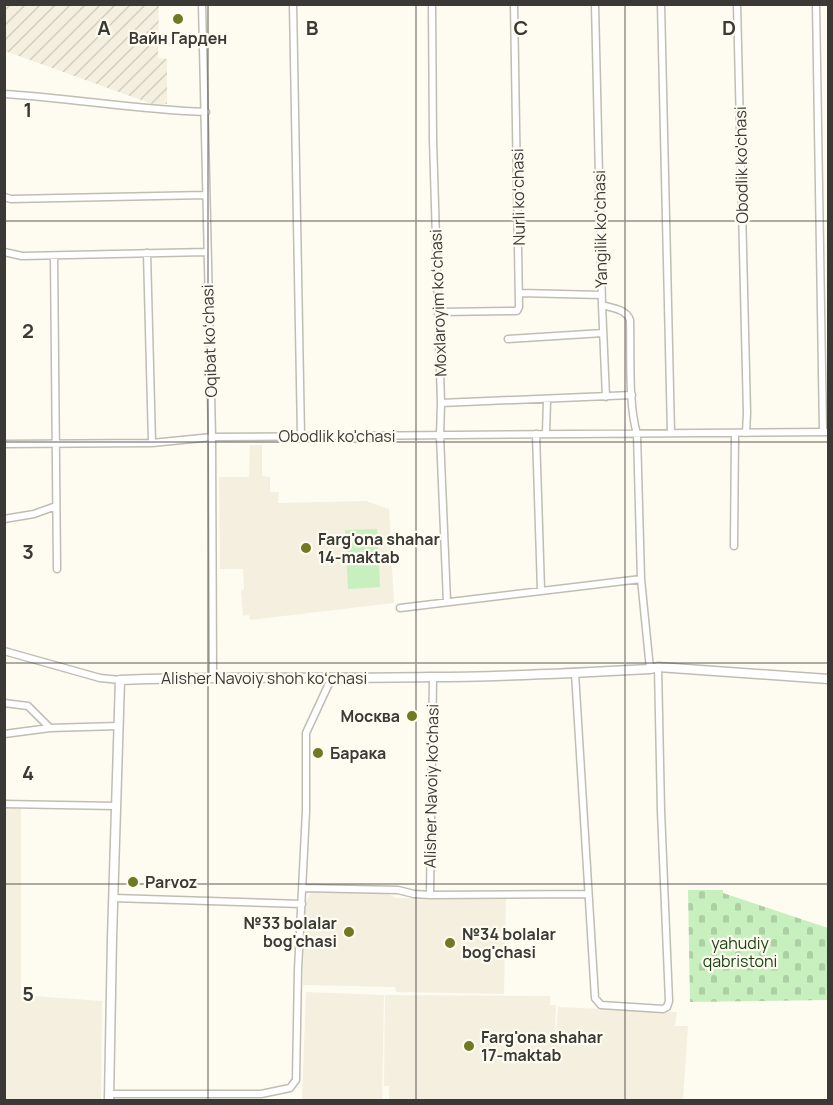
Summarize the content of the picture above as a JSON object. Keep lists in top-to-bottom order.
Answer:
{
  "streets": {
    "street": [
      "Obodlik ko'chasi",
      "Nurli koʻchasi",
      "Yangilik koʻchasi",
      "Moxlaroyim koʻchasi",
      "Oqibat koʻchasi",
      "Alisher Navoiy shoh koʻchasi",
      "Alisher Navoiy ko'chasi"
    ]
  },
  "crossings": [
    ["Obodlik ko'chasi", "Yangilik koʻchasi"],
    ["Obodlik ko'chasi", "Moxlaroyim koʻchasi"],
    ["Obodlik ko'chasi", "Oqibat koʻchasi"],
    ["Yangilik koʻchasi", "Alisher Navoiy shoh koʻchasi"],
    ["Oqibat koʻchasi", "Alisher Navoiy shoh koʻchasi"],
    ["Alisher Navoiy shoh koʻchasi", "Alisher Navoiy ko'chasi"]
  ],
  "parks": ["yahudiy qabristoni"],
  "places": [
    "Вайн Гарден",
    "Farg'ona shahar 14-maktab",
    "Москва",
    "Барака",
    "Parvoz",
    "№33 bolalar bog'chasi",
    "№34 bolalar bog'chasi",
    "Farg'ona shahar 17-maktab"
  ],
  "grid": {
    "columns": [
      "A",
      "B",
      "C",
      "D"
    ],
    "rows": [
      "1",
      "2",
      "3",
      "4",
      "5"
    ]
  }
}
